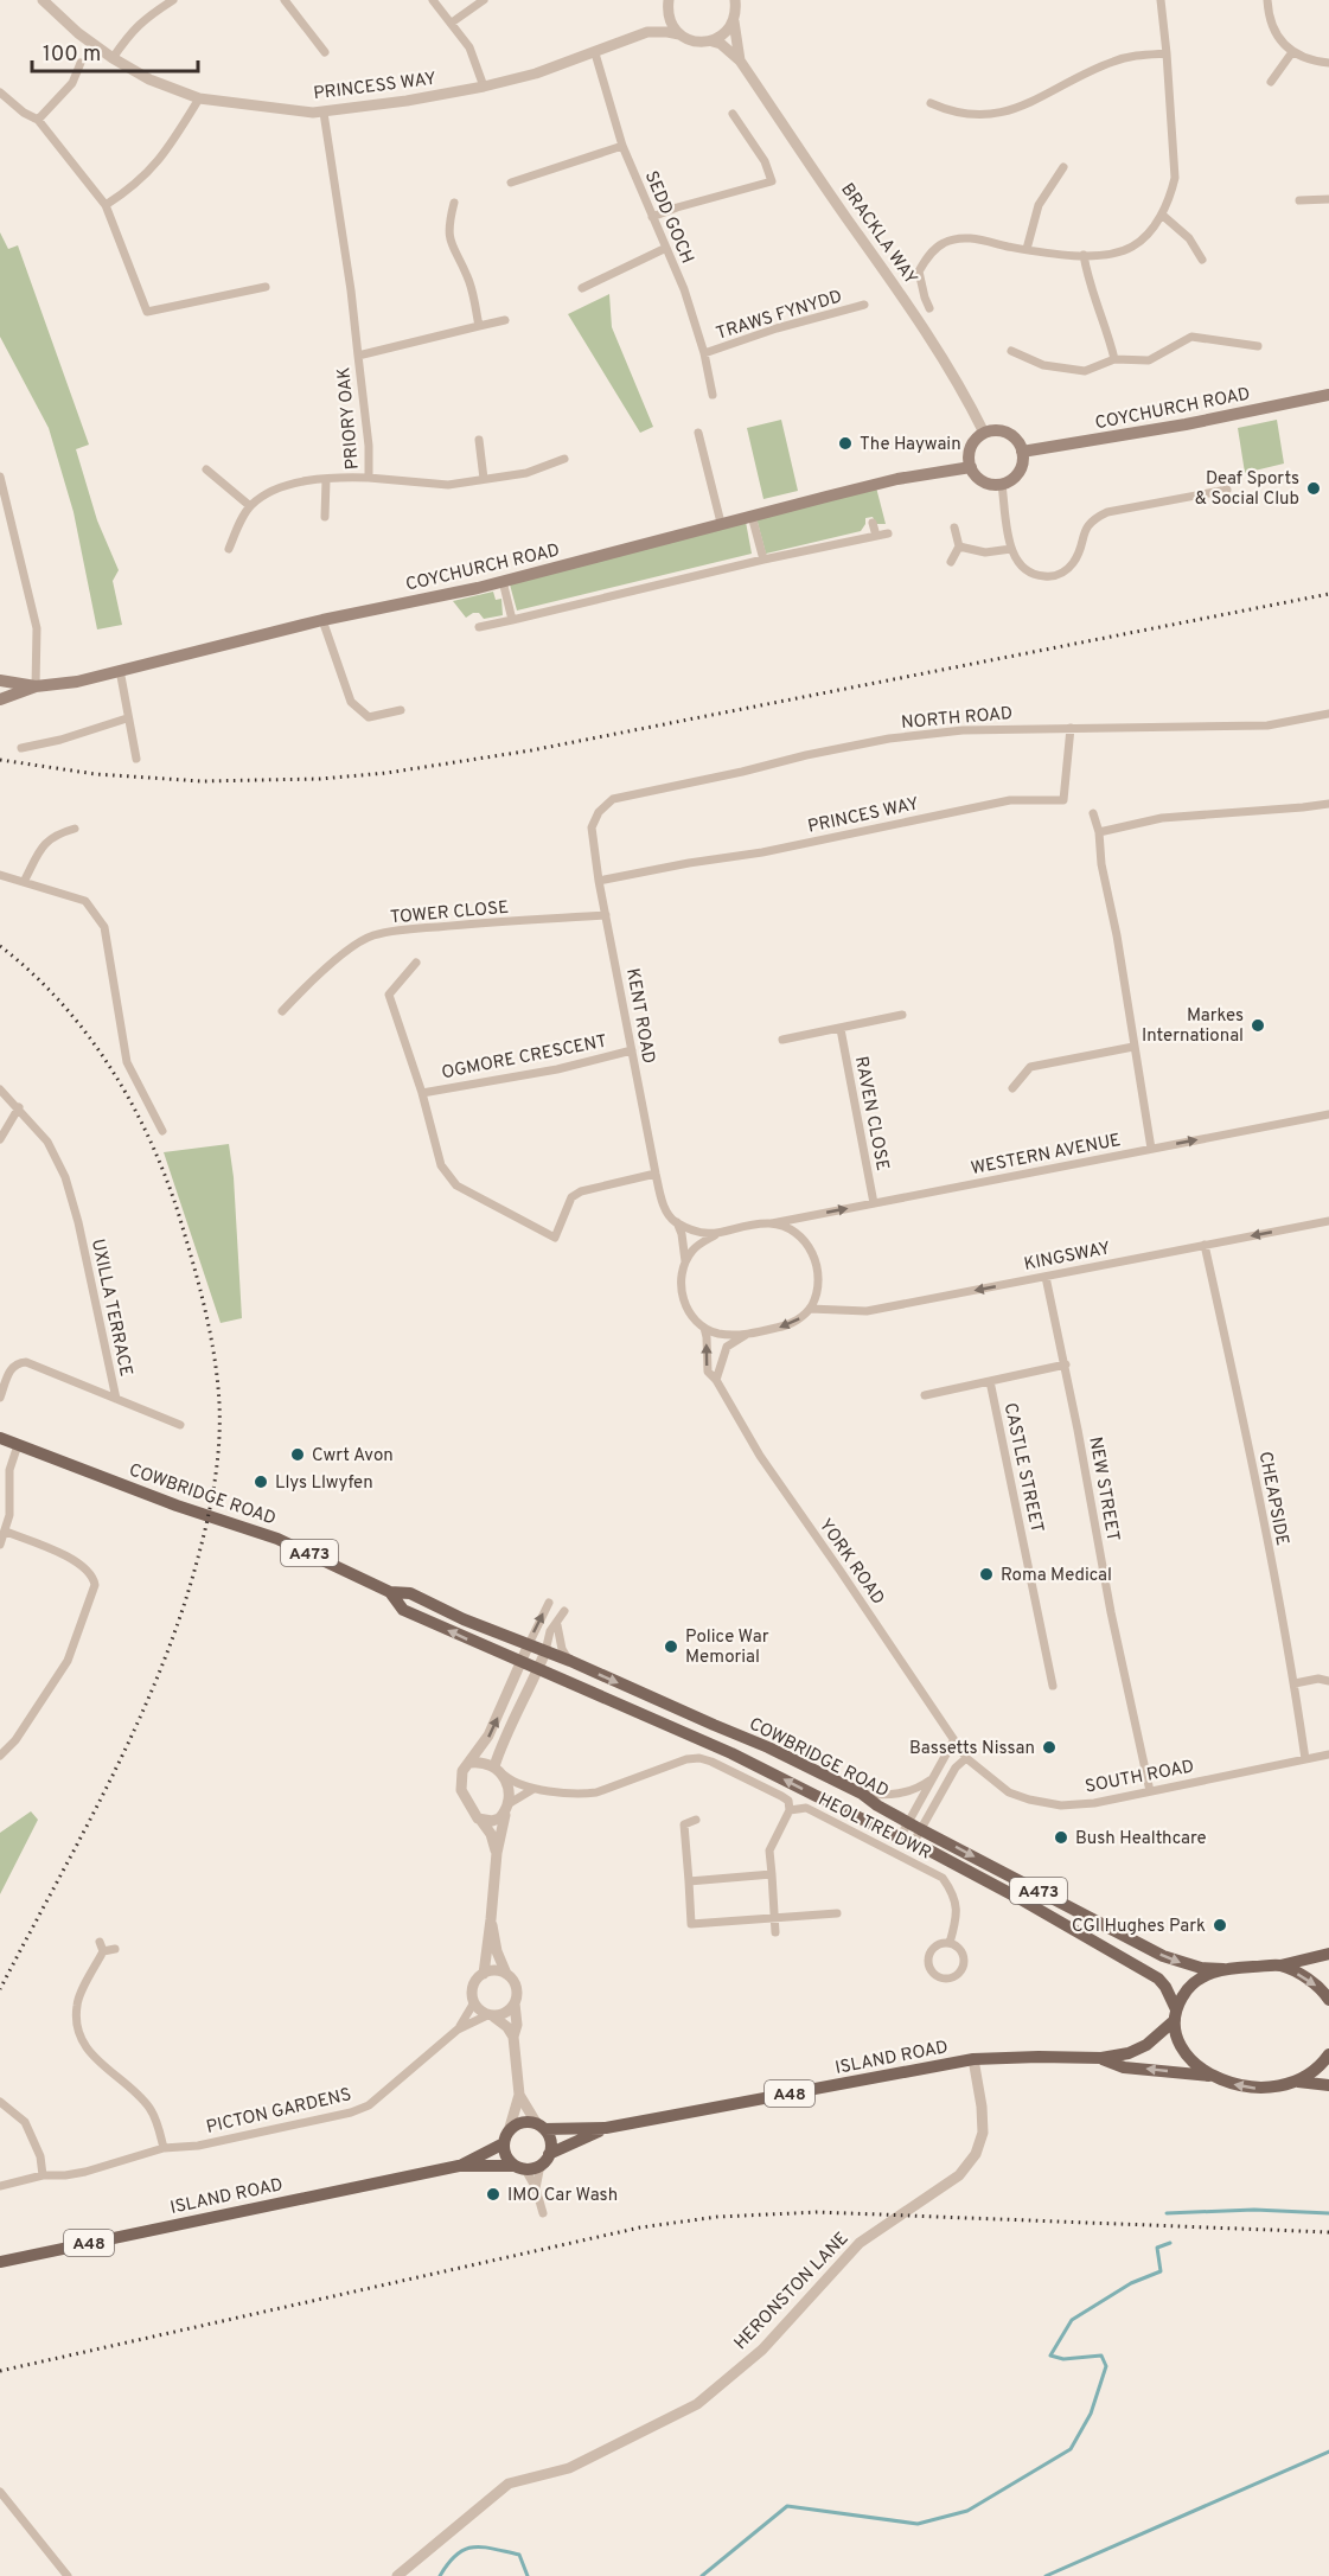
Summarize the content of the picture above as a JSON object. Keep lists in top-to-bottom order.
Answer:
{
  "streets": {
    "main road": [
      "COYCHURCH ROAD",
      "COWBRIDGE ROAD",
      "A473",
      "ISLAND ROAD",
      "A48"
    ],
    "street": [
      "PRINCESS WAY",
      "SEDD GOCH",
      "BRACKLA WAY",
      "TRAWS FYNYDD",
      "PRIORY OAK",
      "NORTH ROAD",
      "PRINCES WAY",
      "TOWER CLOSE",
      "KENT ROAD",
      "OGMORE CRESCENT",
      "RAVEN CLOSE",
      "WESTERN AVENUE",
      "KINGSWAY",
      "UXILLA TERRACE",
      "CASTLE STREET",
      "NEW STREET",
      "CHEAPSIDE",
      "YORK ROAD",
      "SOUTH ROAD",
      "HEOL TRE DWR",
      "PICTON GARDENS",
      "HERONSTON LANE"
    ]
  },
  "crossings": [
    ["PRINCESS WAY", "SEDD GOCH"],
    ["PRINCESS WAY", "BRACKLA WAY"],
    ["PRINCESS WAY", "PRIORY OAK"],
    ["SEDD GOCH", "TRAWS FYNYDD"],
    ["BRACKLA WAY", "COYCHURCH ROAD"],
    ["NORTH ROAD", "PRINCES WAY"],
    ["NORTH ROAD", "KENT ROAD"],
    ["PRINCES WAY", "KENT ROAD"],
    ["TOWER CLOSE", "KENT ROAD"],
    ["KENT ROAD", "OGMORE CRESCENT"],
    ["KENT ROAD", "WESTERN AVENUE"],
    ["KENT ROAD", "KINGSWAY"],
    ["KENT ROAD", "YORK ROAD"],
    ["RAVEN CLOSE", "WESTERN AVENUE"],
    ["WESTERN AVENUE", "KINGSWAY"],
    ["WESTERN AVENUE", "YORK ROAD"],
    ["KINGSWAY", "NEW STREET"],
    ["KINGSWAY", "CHEAPSIDE"],
    ["KINGSWAY", "YORK ROAD"],
    ["NEW STREET", "SOUTH ROAD"],
    ["COWBRIDGE ROAD", "A48"],
    ["CHEAPSIDE", "SOUTH ROAD"],
    ["YORK ROAD", "SOUTH ROAD"],
    ["ISLAND ROAD", "A48"],
    ["ISLAND ROAD", "HERONSTON LANE"]
  ],
  "one_way": ["WESTERN AVENUE", "KINGSWAY"],
  "places": [
    "The Haywain",
    "Deaf Sports & Social Club",
    "Markes International",
    "Cwrt Avon",
    "Llys Llwyfen",
    "Roma Medical",
    "Police War Memorial",
    "Bassetts Nissan",
    "Bush Healthcare",
    "CGI Hughes Park",
    "IMO Car Wash"
  ],
  "scale_bar": "100 m"
}
